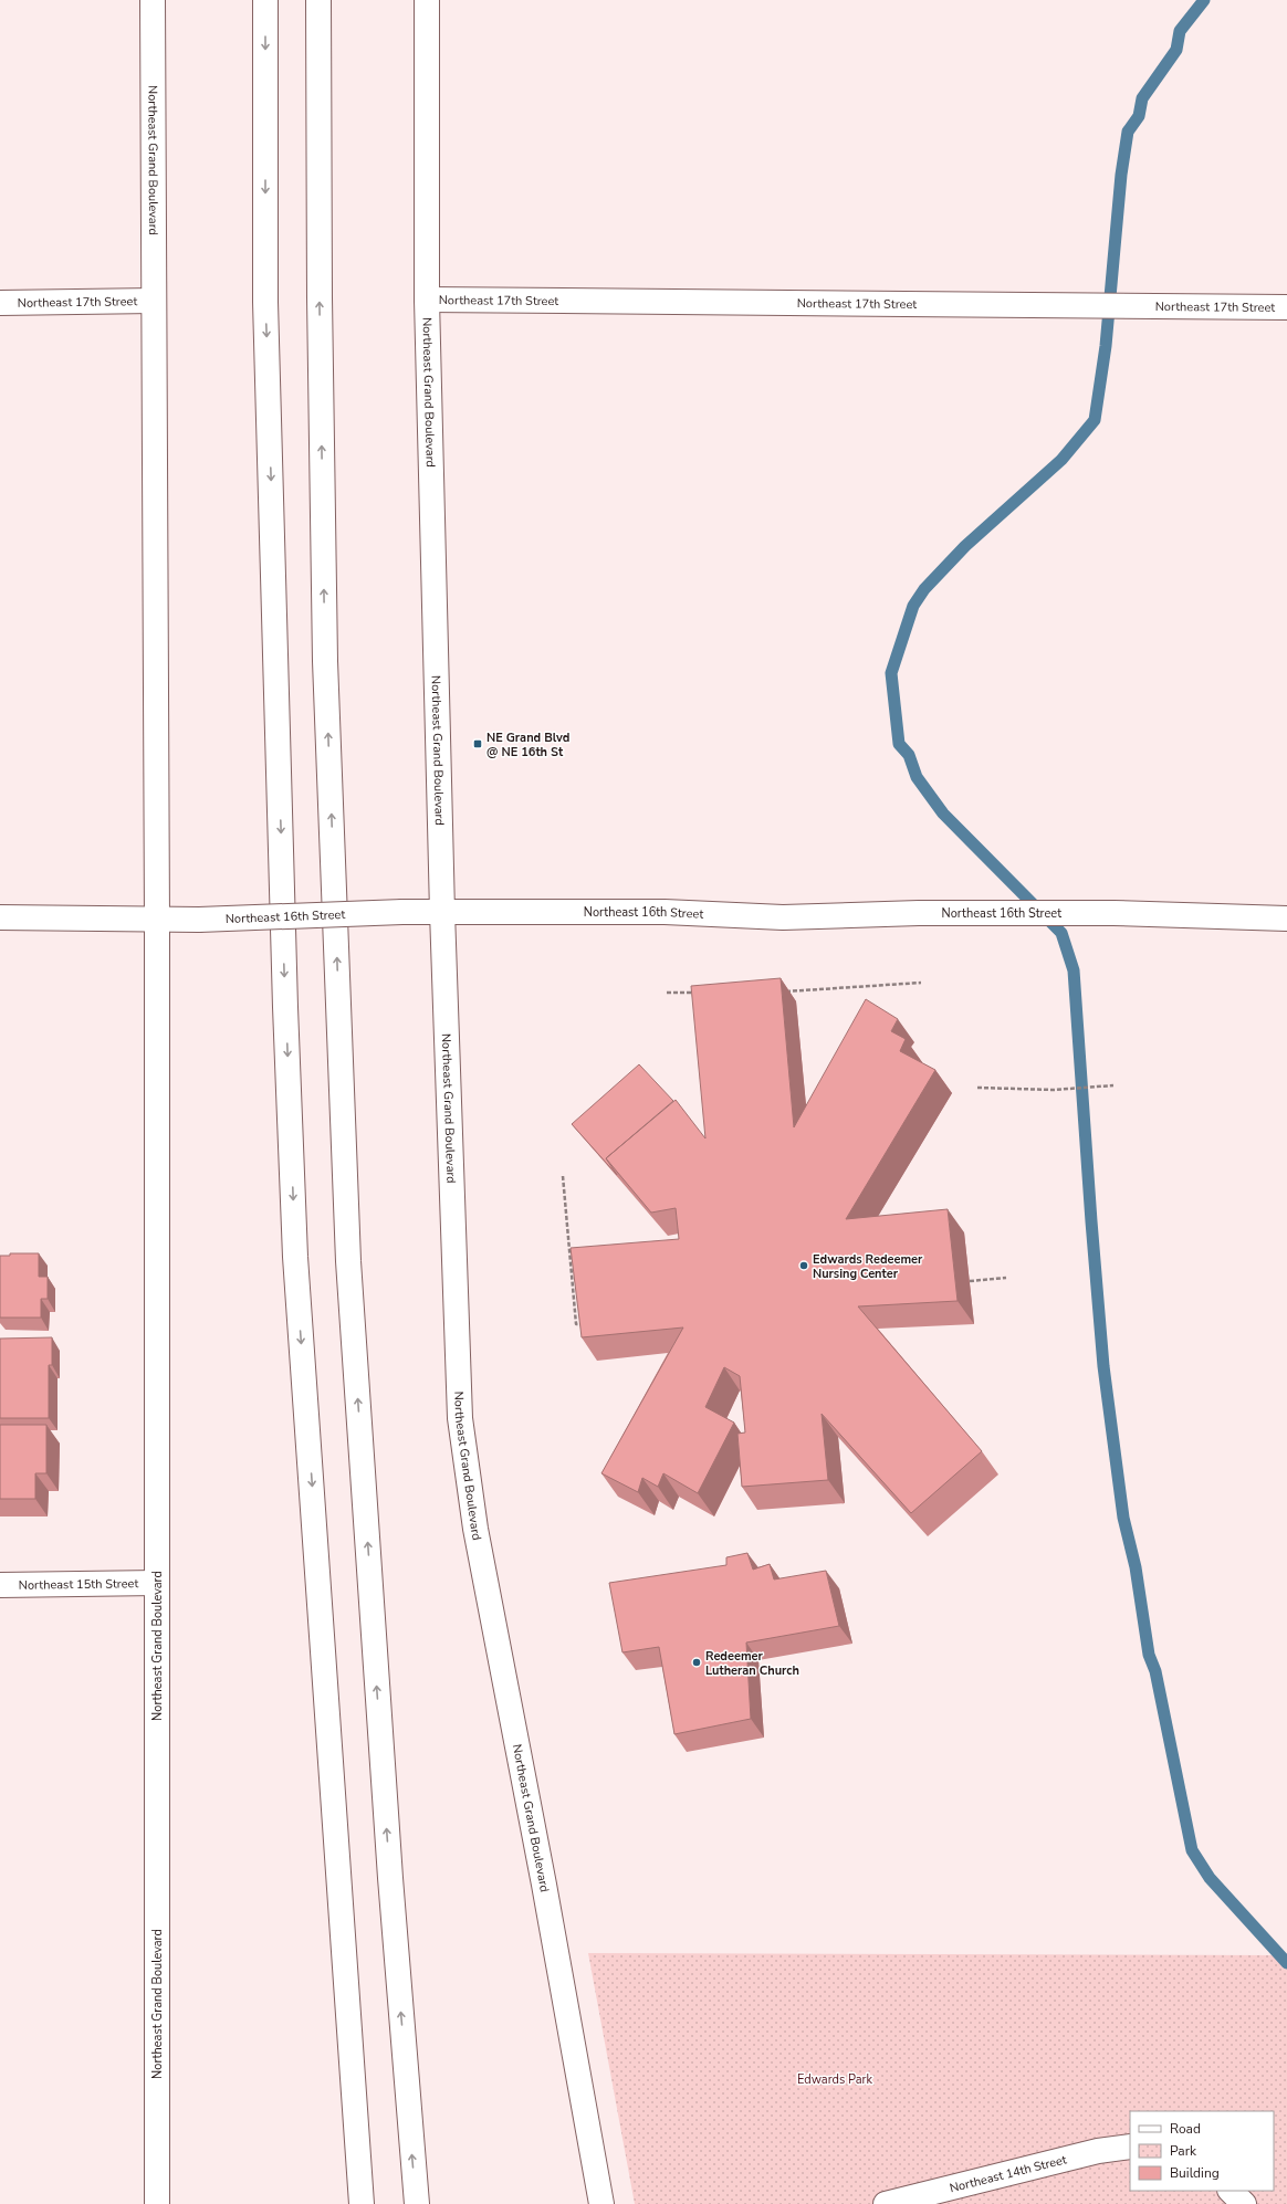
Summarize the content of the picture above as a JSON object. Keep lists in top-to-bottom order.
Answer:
{
  "streets": {
    "main road": [
      "Northeast Grand Boulevard",
      "Northeast 17th Street",
      "Northeast 16th Street",
      "Northeast 15th Street",
      "Northeast 14th Street"
    ]
  },
  "crossings": [
    ["Northeast Grand Boulevard", "Northeast 17th Street"],
    ["Northeast Grand Boulevard", "Northeast 16th Street"],
    ["Northeast Grand Boulevard", "Northeast 15th Street"]
  ],
  "parks": ["Edwards Park"],
  "places": {
    "transit": ["NE Grand Blvd @ NE 16th St"],
    "other": ["Edwards Redeemer Nursing Center", "Redeemer Lutheran Church"]
  },
  "legend": ["Road", "Park", "Building"]
}
